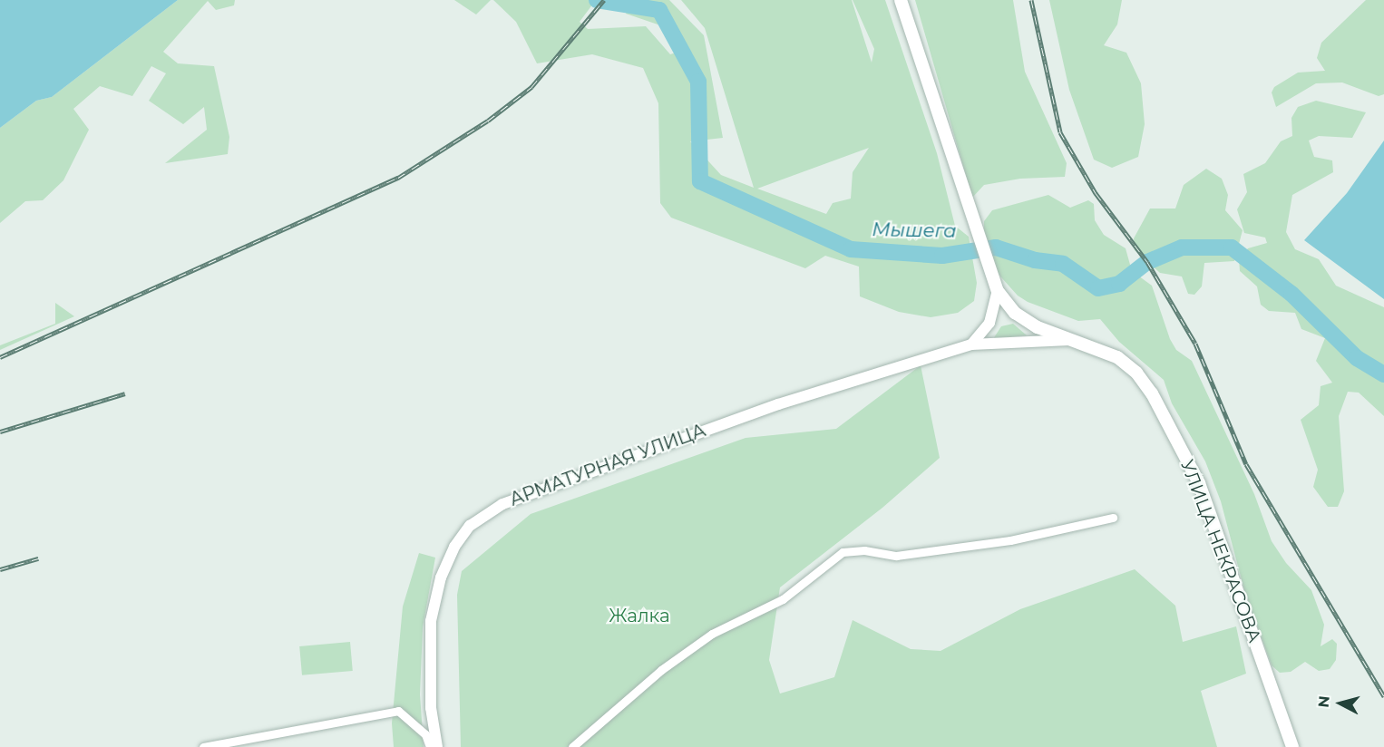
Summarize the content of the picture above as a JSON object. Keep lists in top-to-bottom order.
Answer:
{
  "streets": {
    "main road": ["УЛИЦА НЕКРАСОВА"],
    "street": ["АРМАТУРНАЯ УЛИЦА"]
  },
  "crossings": [
    ["АРМАТУРНАЯ УЛИЦА", "УЛИЦА НЕКРАСОВА"]
  ],
  "water": ["Мышега"],
  "parks": ["Жалка"],
  "north": "left"
}
